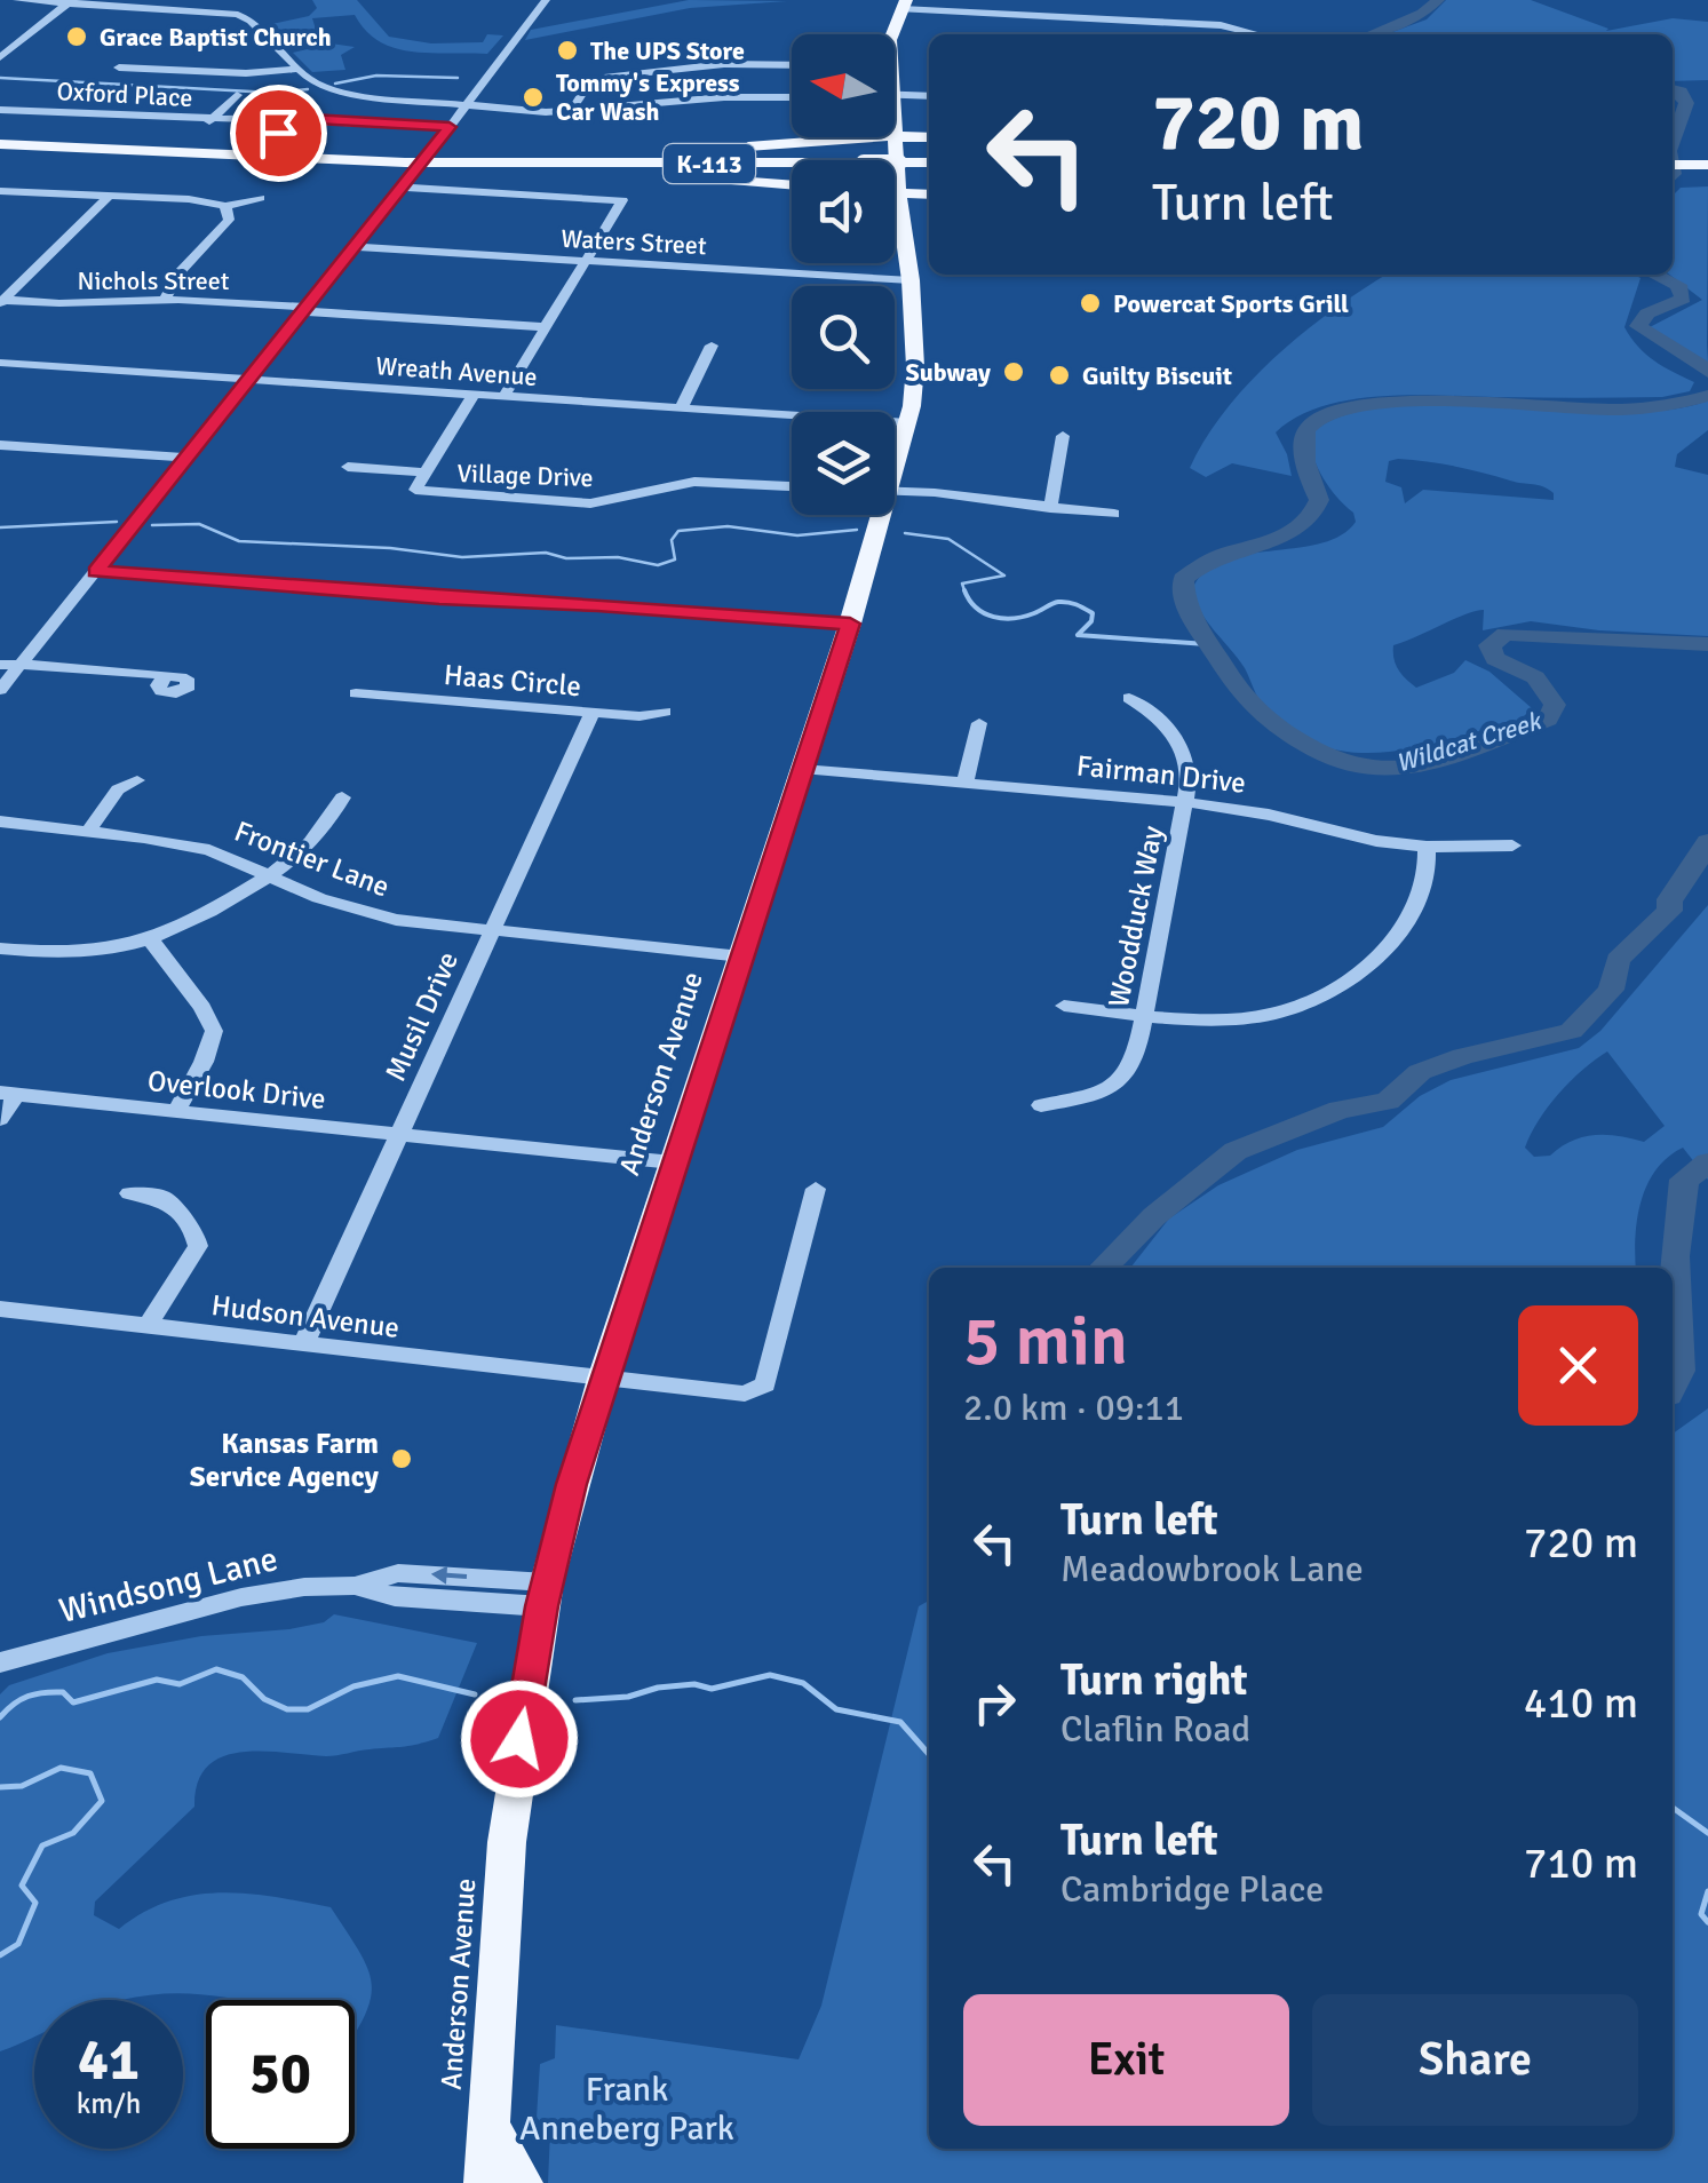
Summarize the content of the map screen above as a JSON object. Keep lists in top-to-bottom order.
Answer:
{
  "streets": {
    "main road": ["K-113", "Anderson Avenue"],
    "street": [
      "Oxford Place",
      "Waters Street",
      "Nichols Street",
      "Wreath Avenue",
      "Village Drive",
      "Haas Circle",
      "Fairman Drive",
      "Frontier Lane",
      "Woodduck Way",
      "Musil Drive",
      "Overlook Drive",
      "Hudson Avenue",
      "Windsong Lane"
    ]
  },
  "crossings": [
    ["Waters Street", "Anderson Avenue"],
    ["Wreath Avenue", "Village Drive"],
    ["Wreath Avenue", "Anderson Avenue"],
    ["Haas Circle", "Musil Drive"],
    ["Fairman Drive", "Woodduck Way"],
    ["Fairman Drive", "Anderson Avenue"],
    ["Frontier Lane", "Musil Drive"],
    ["Frontier Lane", "Anderson Avenue"],
    ["Musil Drive", "Overlook Drive"],
    ["Musil Drive", "Hudson Avenue"],
    ["Anderson Avenue", "Overlook Drive"],
    ["Anderson Avenue", "Hudson Avenue"],
    ["Anderson Avenue", "Windsong Lane"]
  ],
  "water": ["Wildcat Creek"],
  "parks": ["Frank Anneberg Park"],
  "places": [
    "Grace Baptist Church",
    "The UPS Store",
    "Tommy's Express Car Wash",
    "Powercat Sports Grill",
    "Subway",
    "Guilty Biscuit",
    "Kansas Farm Service Agency"
  ],
  "north": "left",
  "page": {
    "turn": ["720 m", "Turn left"],
    "heading": ["5 min", "2.0 km · 09:11"],
    "list": [
      {
        "name": "Turn left",
        "note": "Meadowbrook Lane",
        "value": "720 m"
      },
      {
        "name": "Turn right",
        "note": "Claflin Road",
        "value": "410 m"
      },
      {
        "name": "Turn left",
        "note": "Cambridge Place",
        "value": "710 m"
      }
    ],
    "buttons": ["Exit", "Share"],
    "speed": "41 km/h",
    "limit": "50"
  }
}
